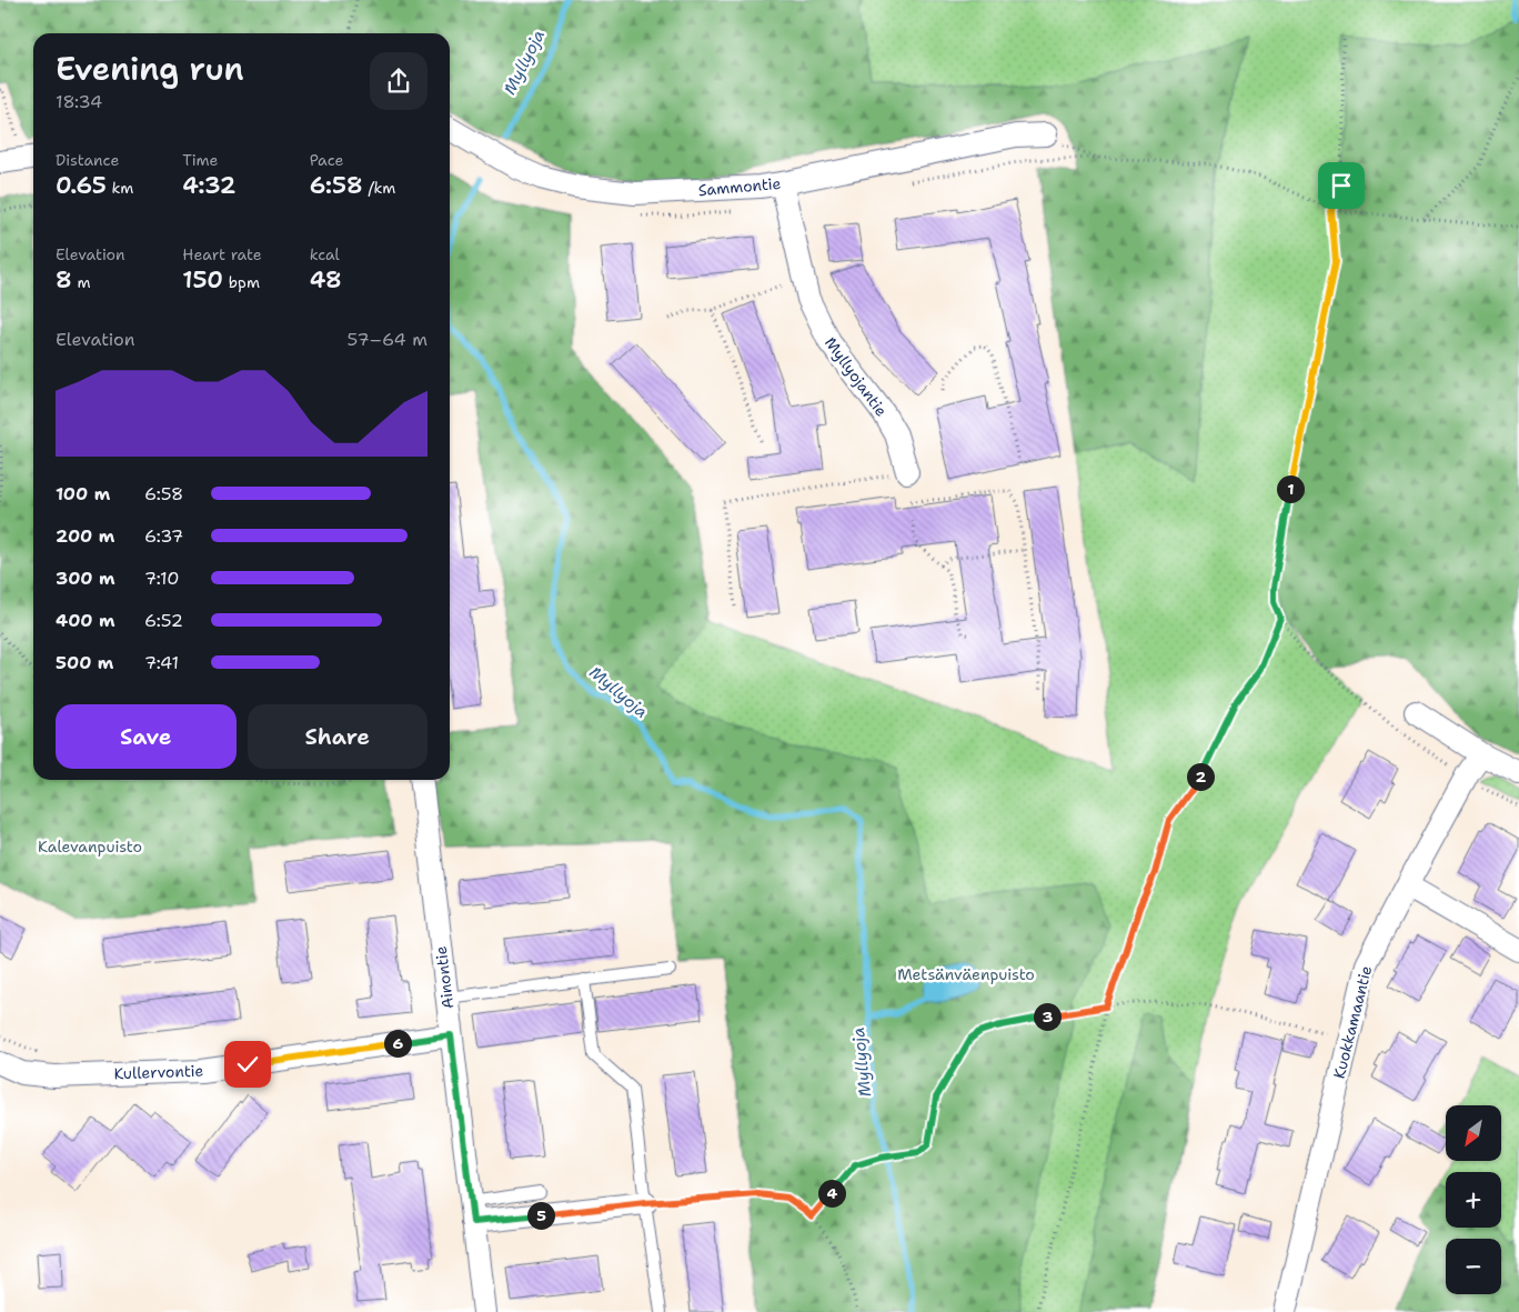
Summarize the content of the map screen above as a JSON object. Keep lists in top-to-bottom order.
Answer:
{
  "streets": {
    "street": [
      "Sammontie",
      "Myllyojantie",
      "Ainontie",
      "Kuokkamaantie",
      "Kullervontie"
    ]
  },
  "crossings": [
    ["Sammontie", "Myllyojantie"],
    ["Ainontie", "Kullervontie"]
  ],
  "water": ["Myllyoja"],
  "parks": ["Kalevanpuisto", "Metsänväenpuisto"],
  "north": "bottom left",
  "page": {
    "heading": ["Evening run", "18:34"],
    "stats": [
      ["Distance", "0.65 km"],
      ["Time", "4:32"],
      ["Pace", "6:58 /km"],
      ["Elevation", "8 m"],
      ["Heart rate", "150 bpm"],
      ["kcal", "48"]
    ],
    "chart": ["Elevation", "57–64 m"],
    "list": [
      {
        "name": "100 m",
        "note": "6:58"
      },
      {
        "name": "200 m",
        "note": "6:37"
      },
      {
        "name": "300 m",
        "note": "7:10"
      },
      {
        "name": "400 m",
        "note": "6:52"
      },
      {
        "name": "500 m",
        "note": "7:41"
      }
    ],
    "pins": [
      "1",
      "2",
      "3",
      "6",
      "4",
      "5"
    ],
    "buttons": ["Save", "Share"],
    "map_buttons": ["+", "−"]
  }
}
